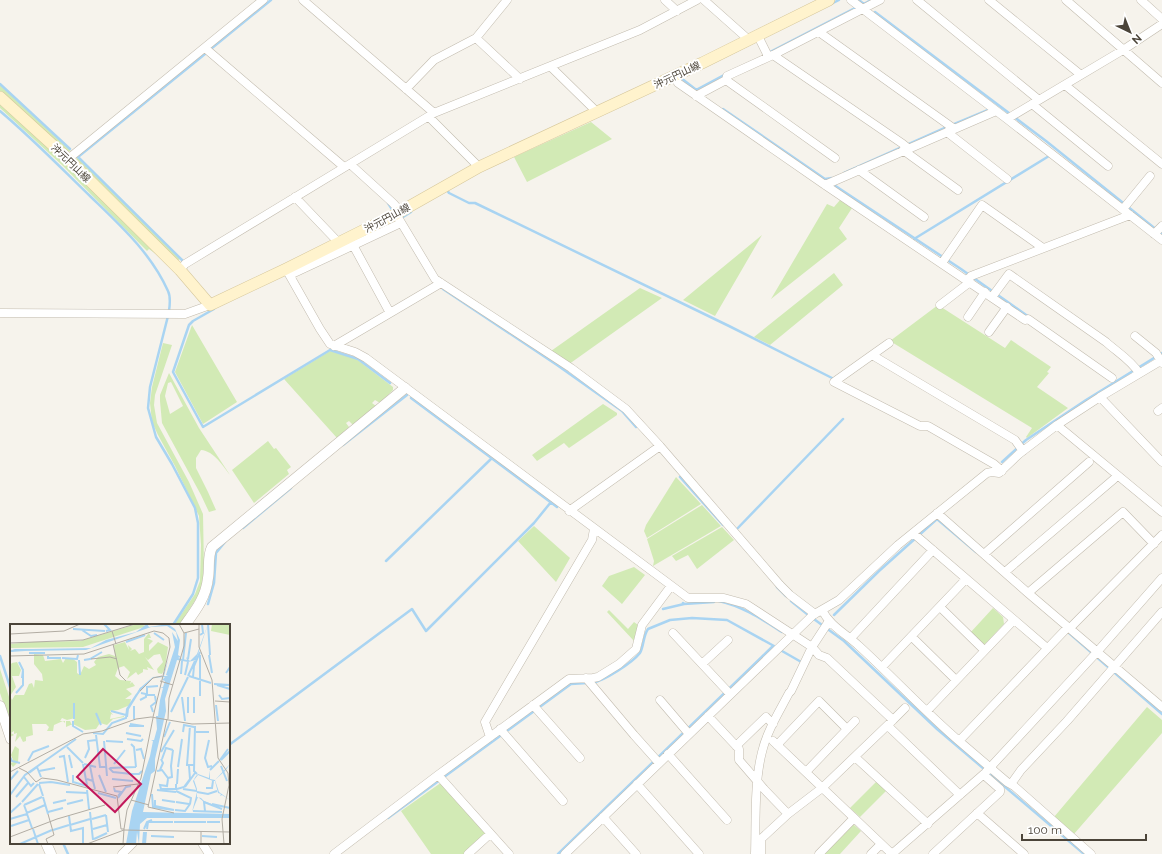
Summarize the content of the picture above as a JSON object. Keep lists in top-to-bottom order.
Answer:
{
  "streets": {
    "main road": ["沖元円山線"]
  },
  "scale_bar": "100 m",
  "north": "bottom right"
}
